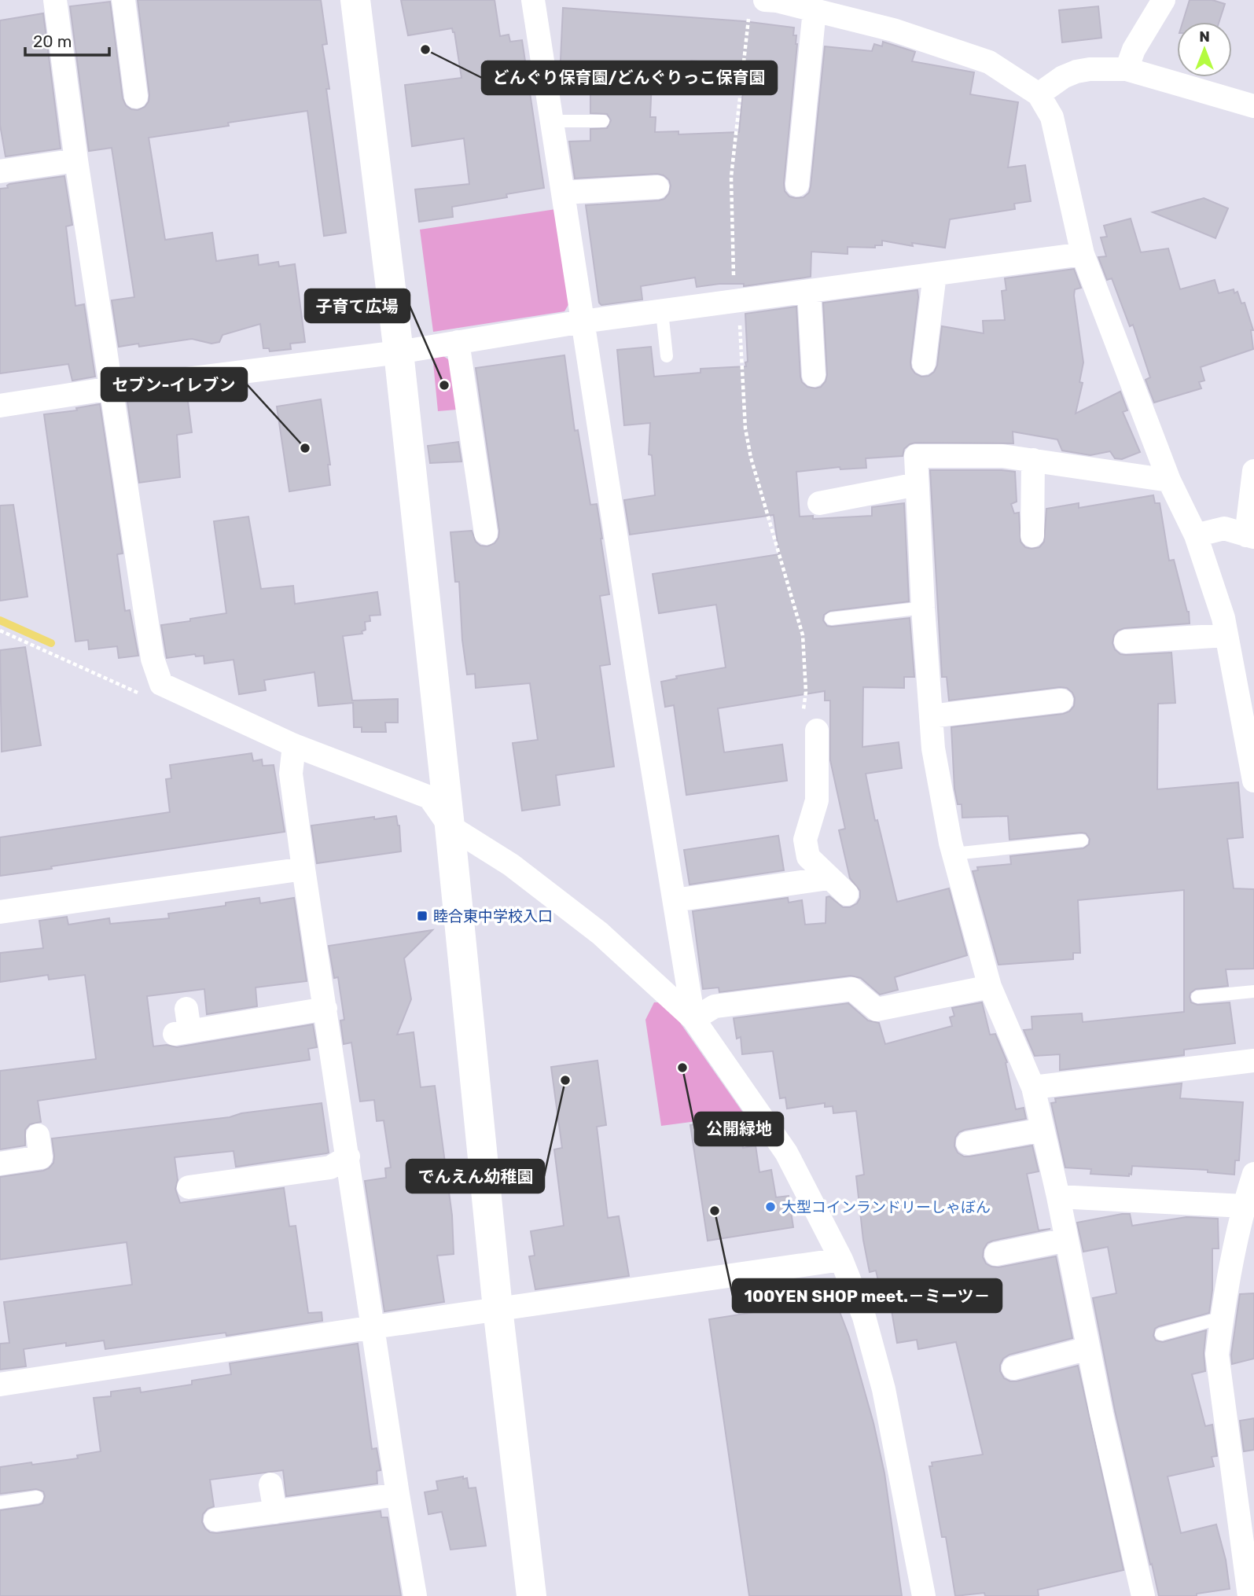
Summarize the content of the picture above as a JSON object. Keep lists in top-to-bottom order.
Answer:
{
  "places": {
    "other": [
      "どんぐり保育園/どんぐりっこ保育園",
      "子育て広場",
      "セブン-イレブン",
      "公開緑地",
      "でんえん幼稚園",
      "大型コインランドリーしゃぼん",
      "100YEN SHOP meet.－ミーツ－"
    ],
    "transit": ["睦合東中学校入口"]
  },
  "scale_bar": "20 m",
  "north": "top"
}
